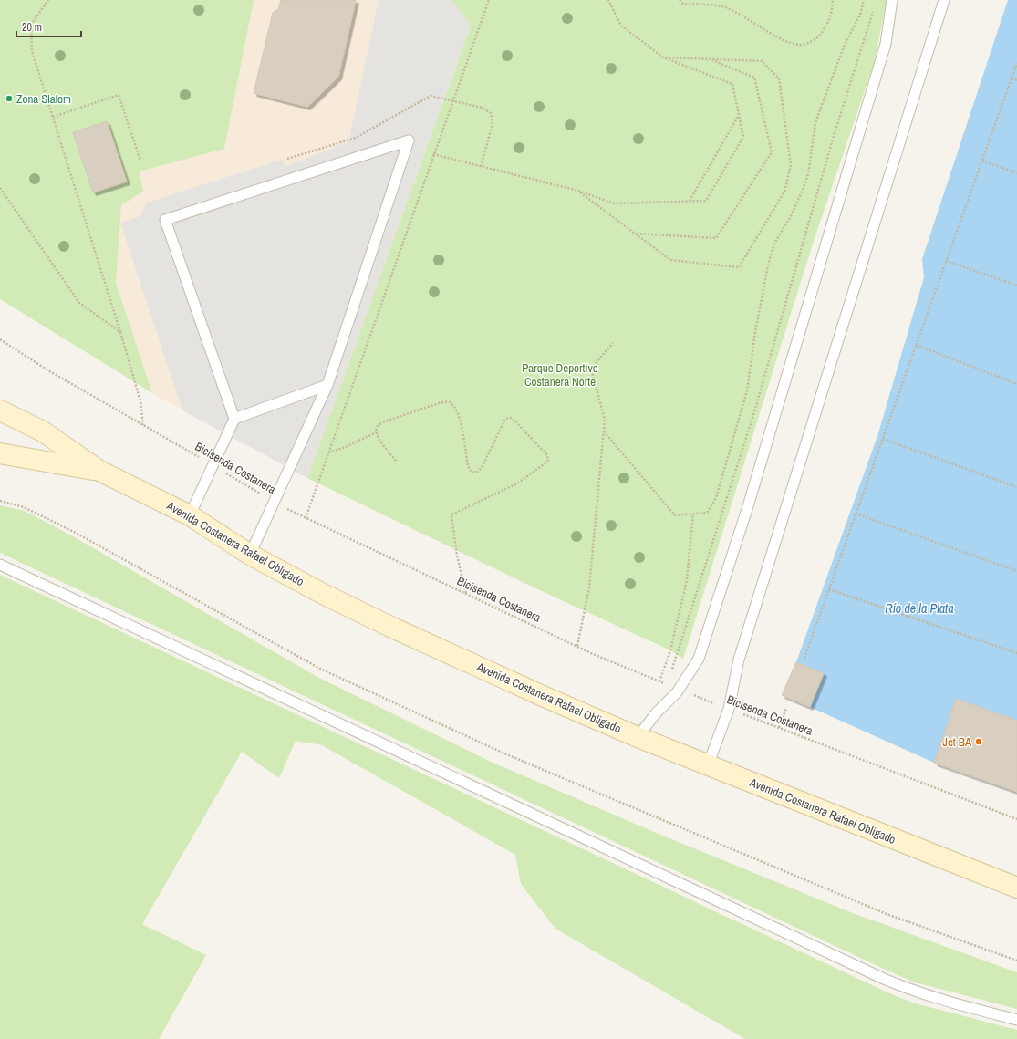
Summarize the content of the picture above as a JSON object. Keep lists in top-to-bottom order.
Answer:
{
  "streets": {
    "main road": ["Avenida Costanera Rafael Obligado"],
    "path": ["Bicisenda Costanera"]
  },
  "water": ["Río de la Plata"],
  "parks": ["Parque Deportivo Costanera Norte"],
  "places": ["Zona Slalom", "Jet BA"],
  "scale_bar": "20 m"
}
